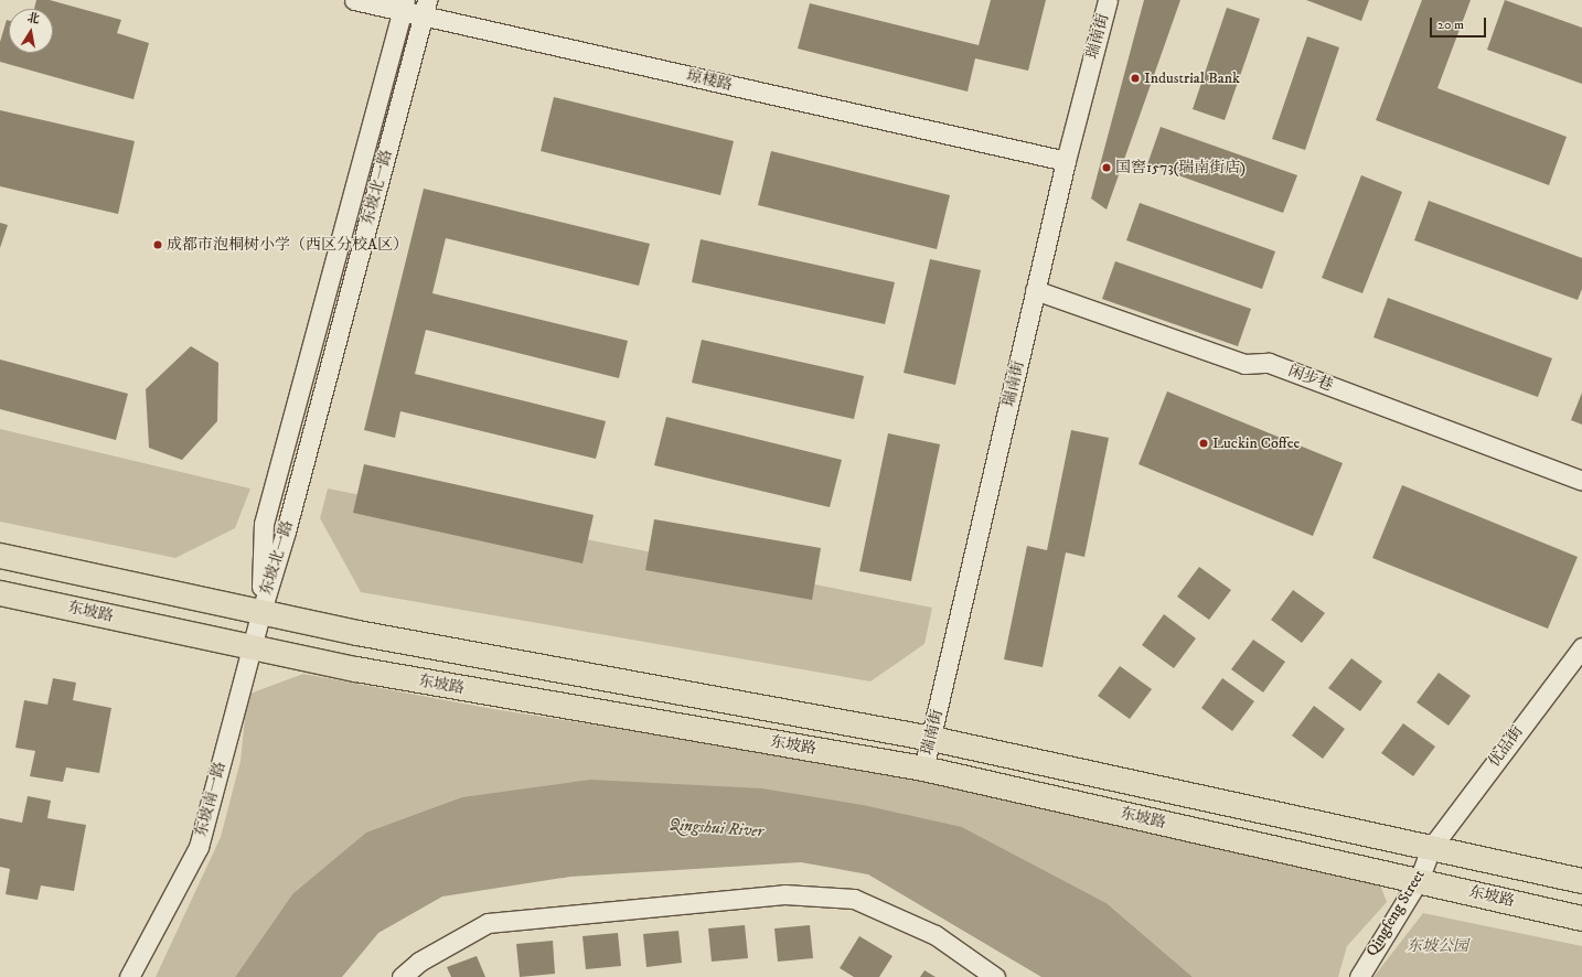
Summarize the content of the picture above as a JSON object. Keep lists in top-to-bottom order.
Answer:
{
  "streets": {
    "main road": ["东坡路"],
    "street": [
      "瑞南街",
      "琼楼路",
      "东坡北一路",
      "闲步巷",
      "优品街",
      "东坡南一路",
      "Qingfeng Street"
    ]
  },
  "crossings": [
    ["瑞南街", "琼楼路"],
    ["瑞南街", "闲步巷"],
    ["瑞南街", "东坡路"],
    ["琼楼路", "东坡北一路"],
    ["东坡北一路", "东坡路"],
    ["东坡北一路", "东坡南一路"],
    ["东坡路", "优品街"],
    ["东坡路", "东坡南一路"],
    ["东坡路", "Qingfeng Street"],
    ["优品街", "Qingfeng Street"]
  ],
  "water": ["Qingshui River"],
  "parks": ["东坡公园"],
  "places": [
    "Industrial Bank",
    "国窖1573(瑞南街店)",
    "成都市泡桐树小学（西区分校A区）",
    "Luckin Coffee"
  ],
  "scale_bar": "20 m",
  "north": "top"
}
